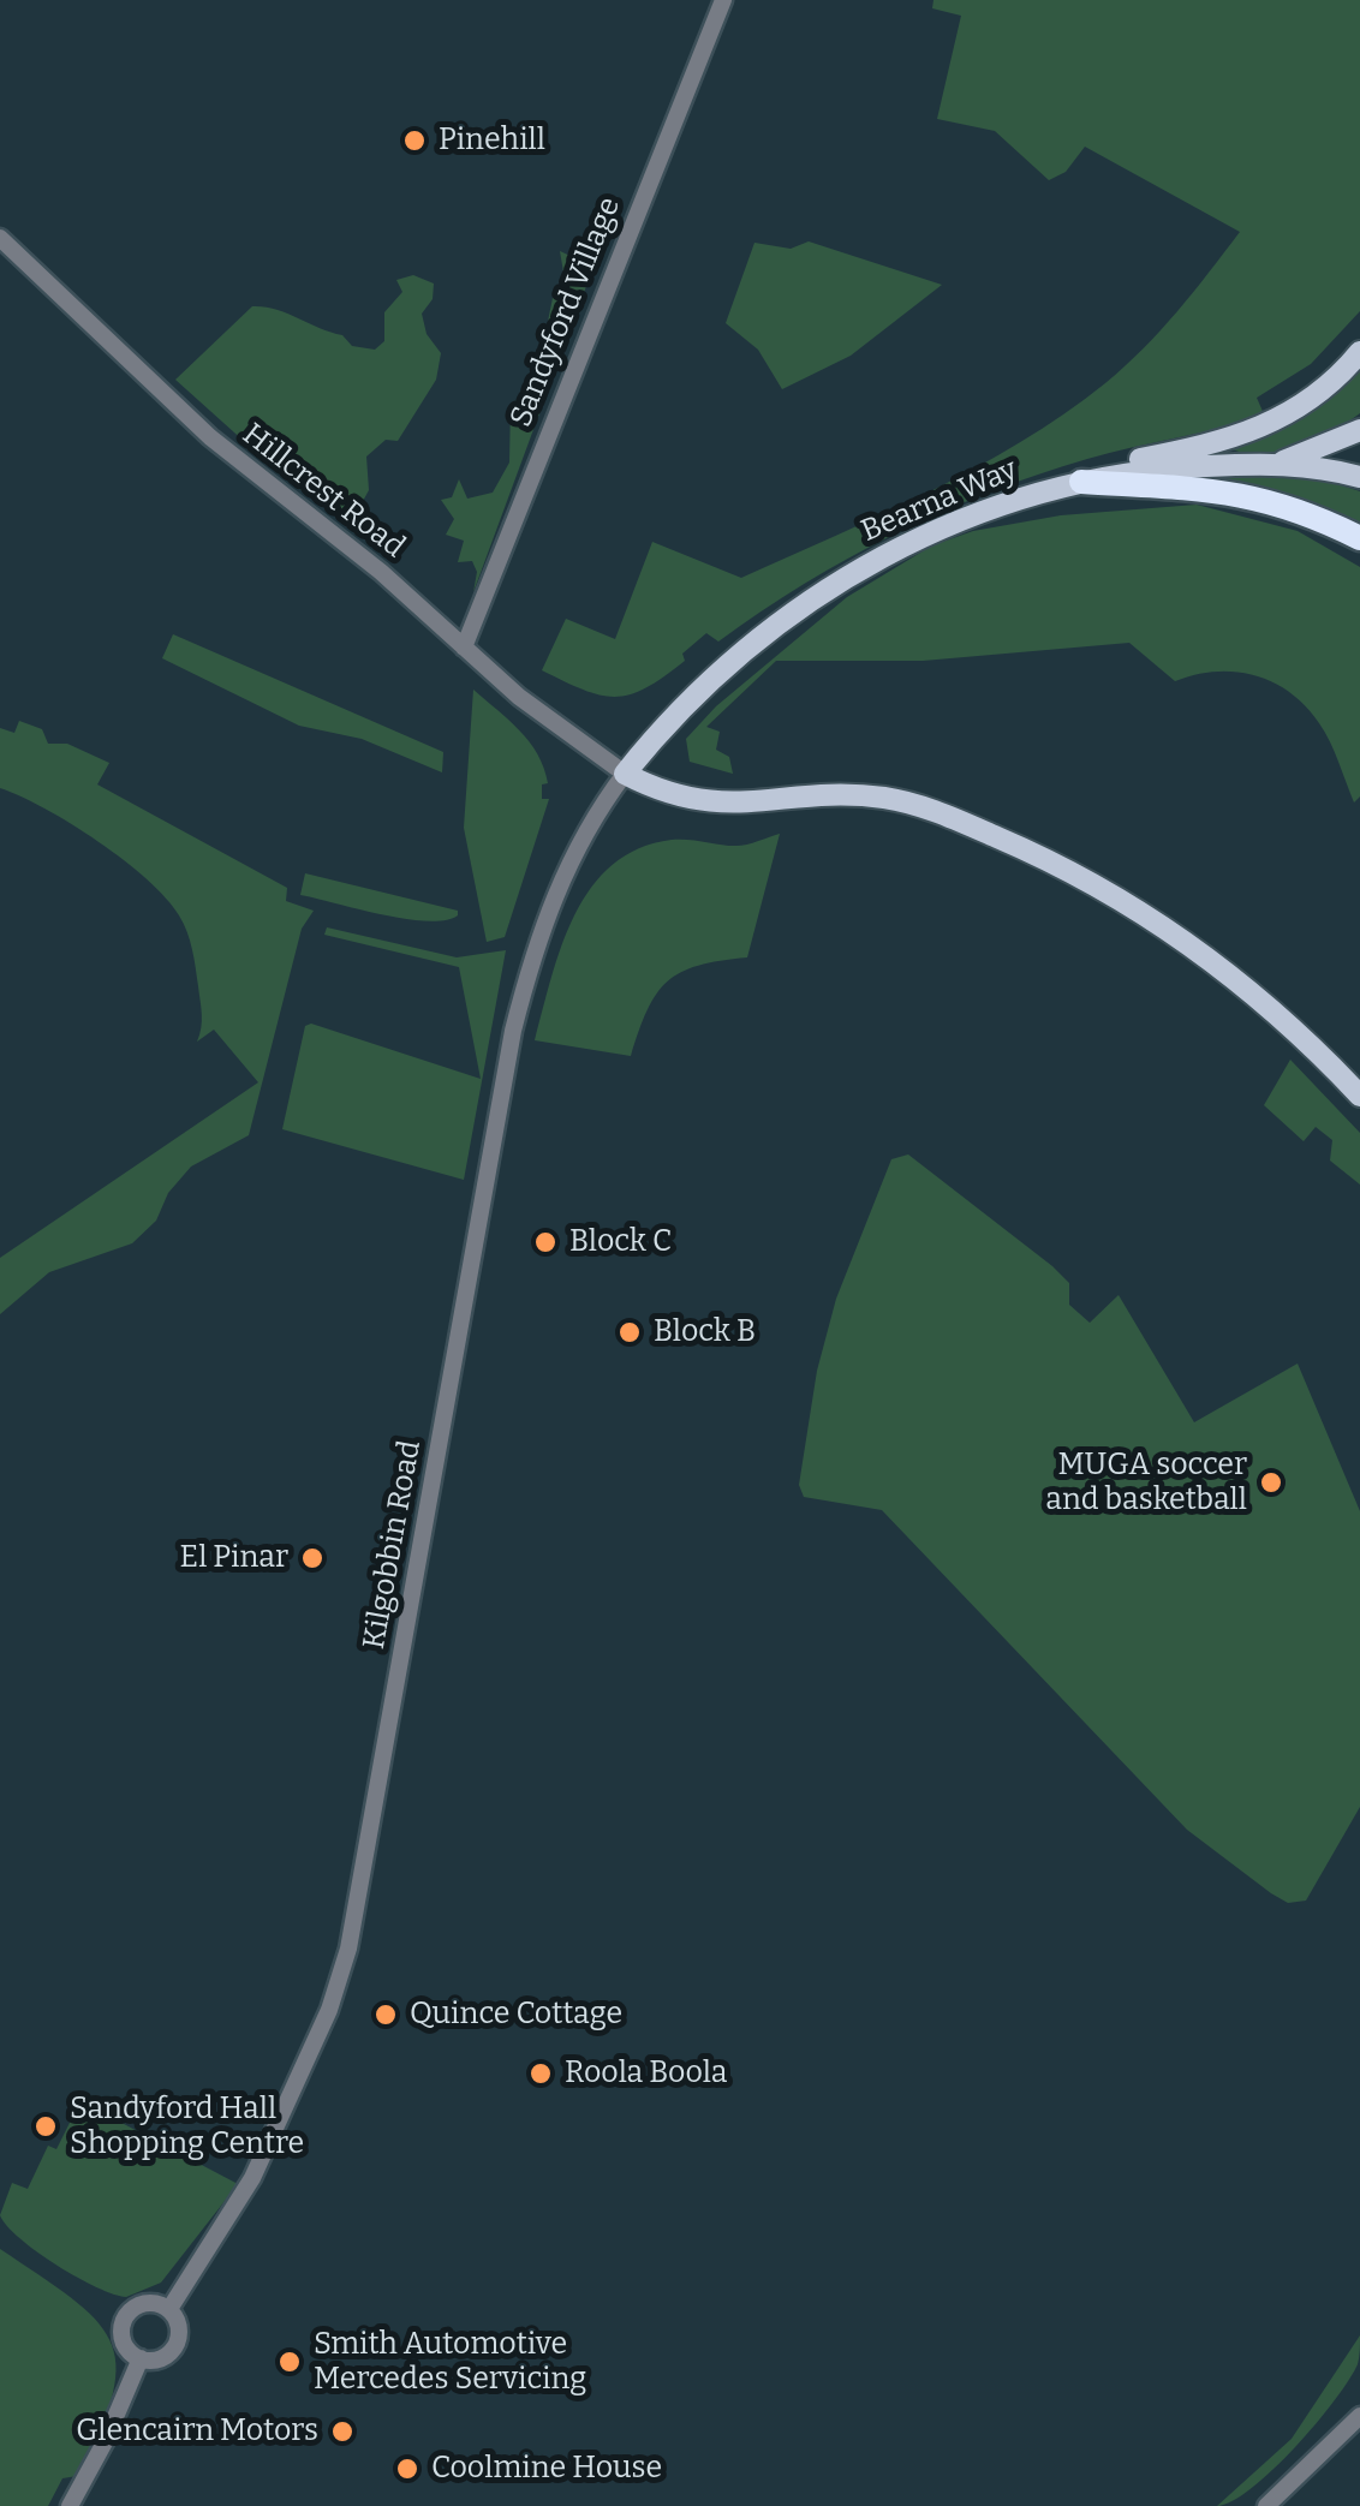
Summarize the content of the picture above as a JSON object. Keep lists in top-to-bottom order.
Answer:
{
  "streets": {
    "main road": ["Bearna Way"],
    "street": ["Sandyford Village", "Hillcrest Road", "Kilgobbin Road"]
  },
  "crossings": [
    ["Sandyford Village", "Hillcrest Road"],
    ["Hillcrest Road", "Bearna Way"],
    ["Hillcrest Road", "Kilgobbin Road"],
    ["Bearna Way", "Kilgobbin Road"]
  ],
  "places": [
    "Pinehill",
    "Block C",
    "Block B",
    "MUGA soccer and basketball",
    "El Pinar",
    "Quince Cottage",
    "Roola Boola",
    "Sandyford Hall Shopping Centre",
    "Smith Automotive Mercedes Servicing",
    "Glencairn Motors",
    "Coolmine House"
  ]
}
